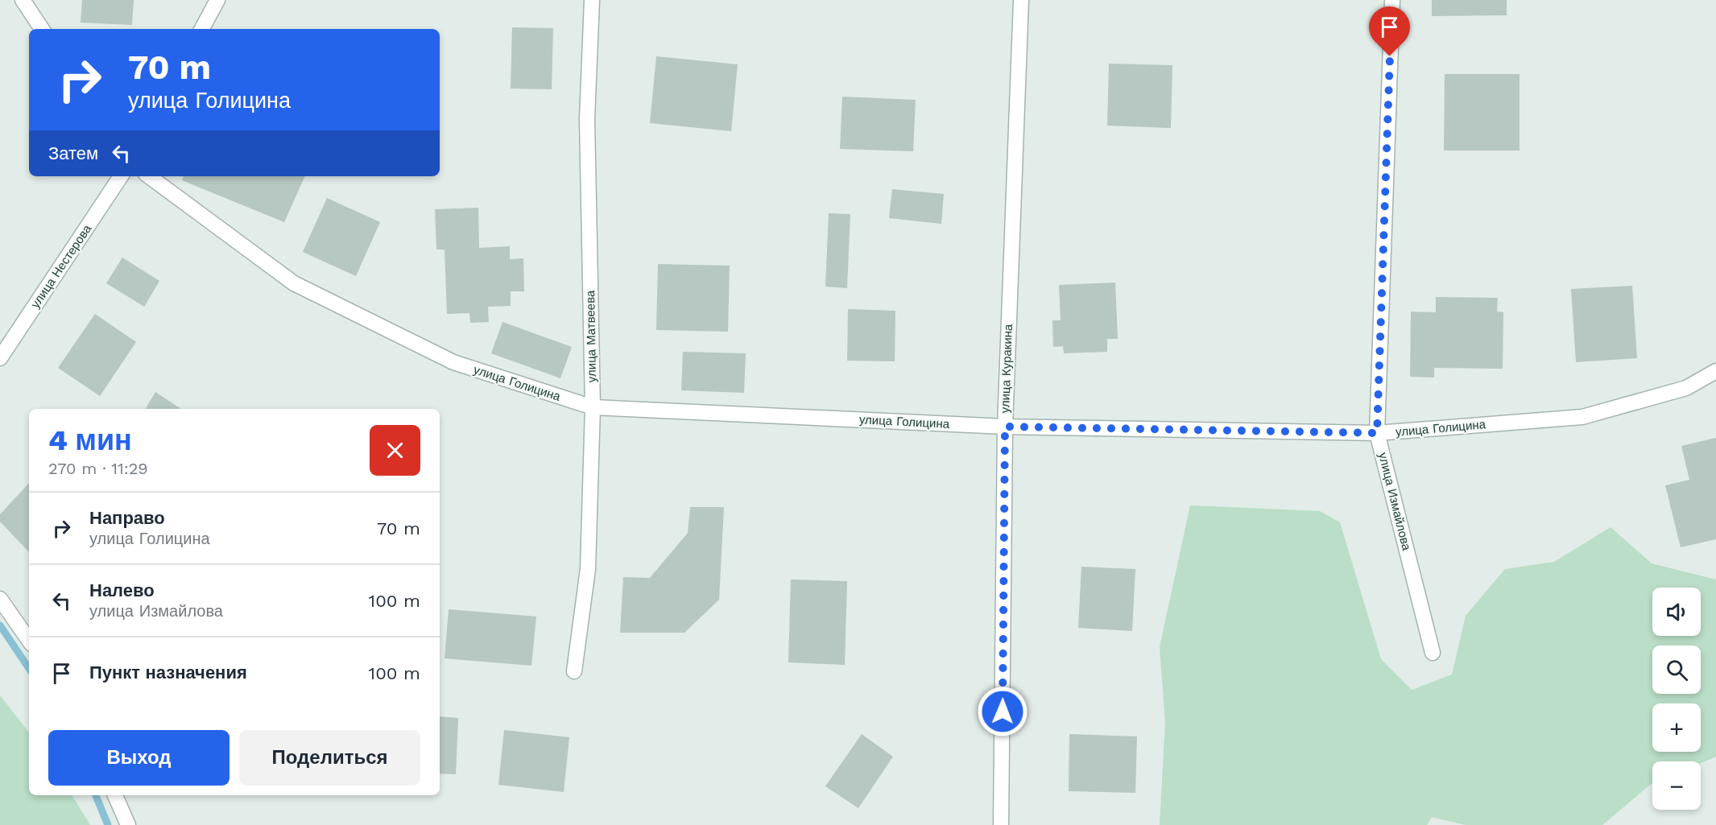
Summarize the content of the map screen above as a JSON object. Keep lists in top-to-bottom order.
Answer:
{
  "streets": {
    "street": [
      "улица Нестерова",
      "улица Матвеева",
      "улица Куракина",
      "улица Голицина",
      "улица Измайлова"
    ]
  },
  "crossings": [
    ["улица Матвеева", "улица Голицина"],
    ["улица Куракина", "улица Голицина"],
    ["улица Голицина", "улица Измайлова"]
  ],
  "page": {
    "turn": ["70 m", "улица Голицина"],
    "then": "Затем",
    "heading": ["4 мин", "270 m · 11:29"],
    "list": [
      {
        "name": "Направо",
        "note": "улица Голицина",
        "value": "70 m"
      },
      {
        "name": "Налево",
        "note": "улица Измайлова",
        "value": "100 m"
      },
      {
        "name": "Пункт назначения",
        "value": "100 m"
      }
    ],
    "map_buttons": ["+", "−"],
    "buttons": ["Выход", "Поделиться"]
  }
}
